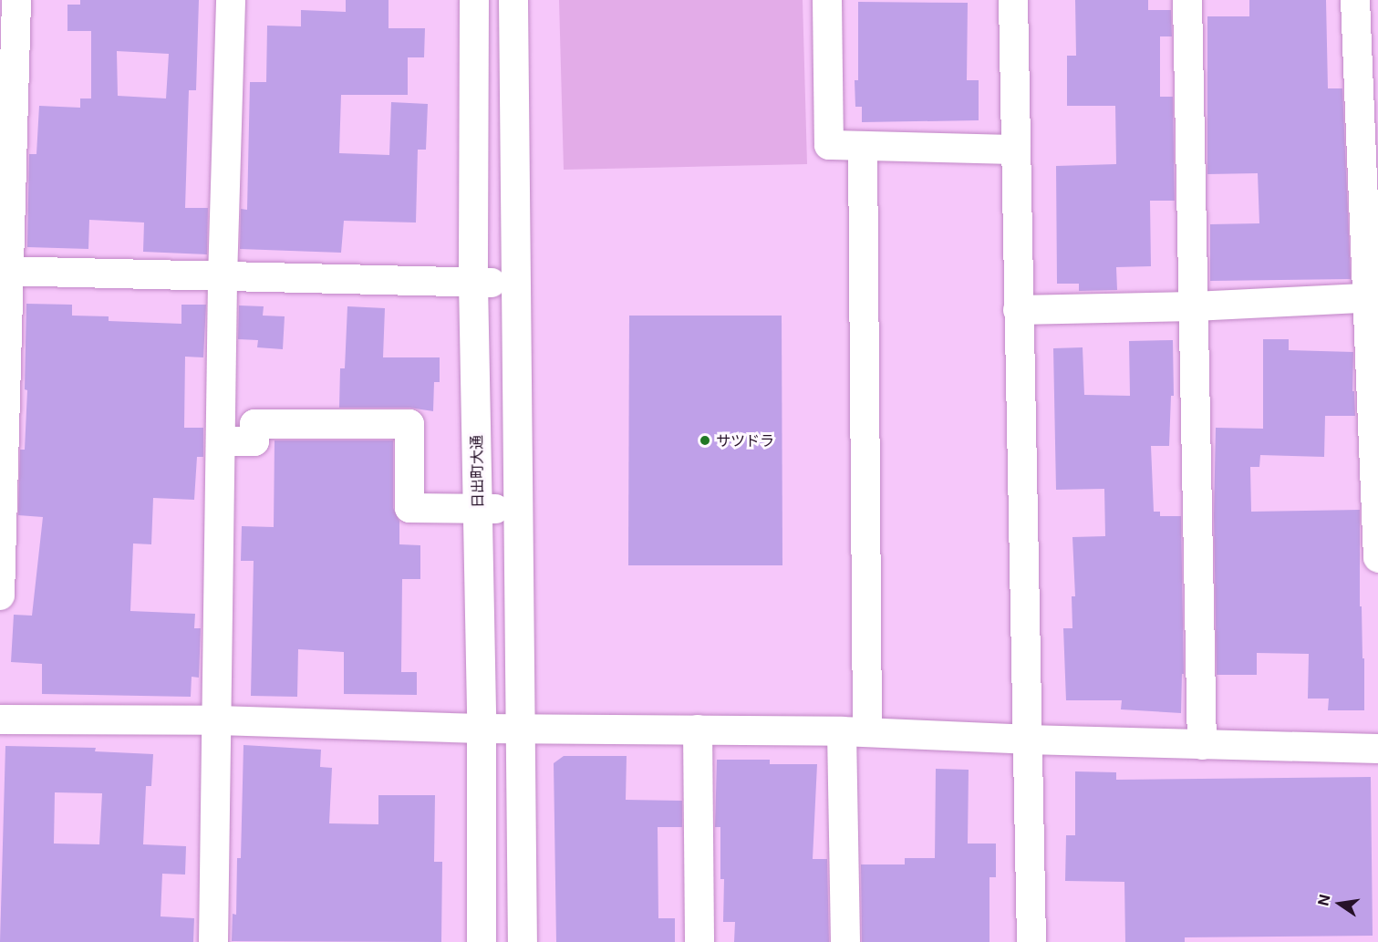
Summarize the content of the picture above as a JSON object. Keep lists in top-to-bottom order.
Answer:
{
  "streets": {
    "street": ["日出町大通"]
  },
  "places": ["サツドラ"],
  "north": "left"
}
